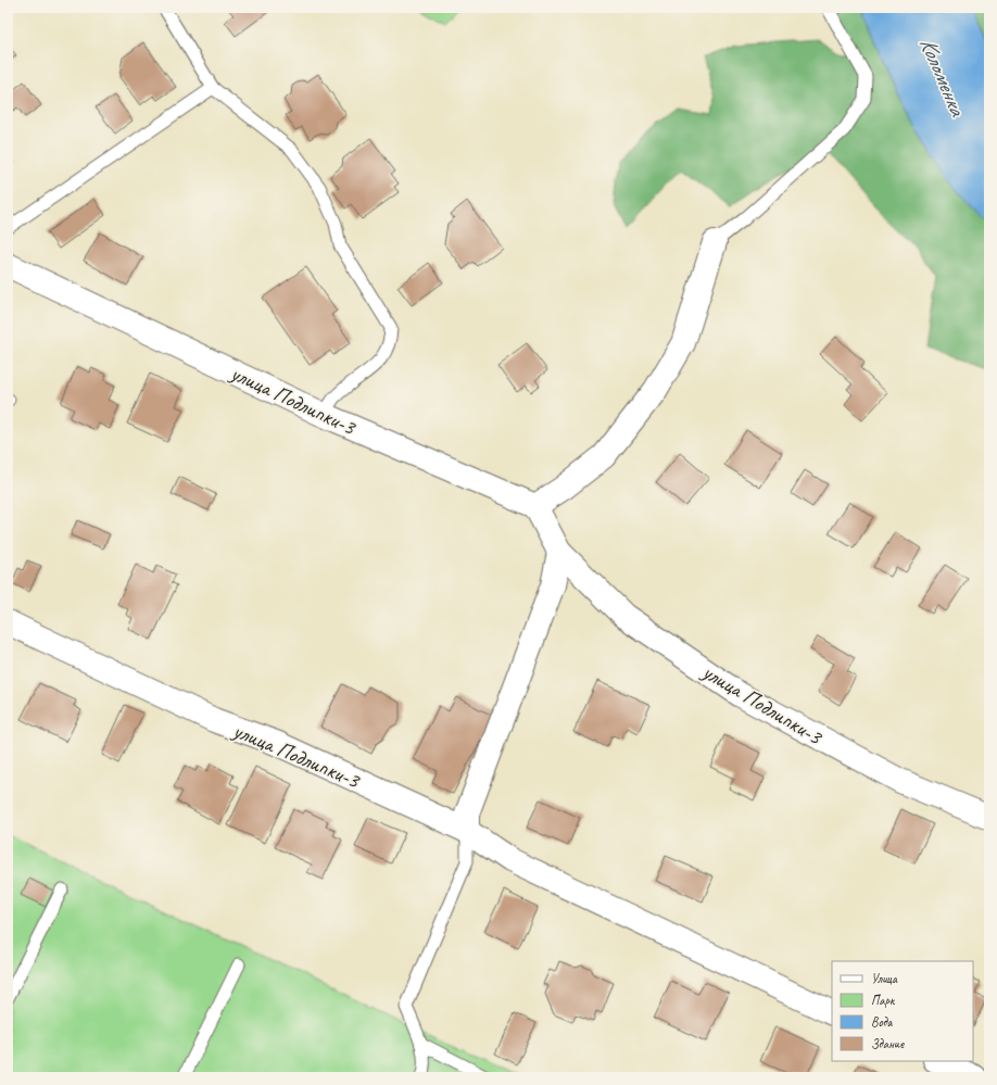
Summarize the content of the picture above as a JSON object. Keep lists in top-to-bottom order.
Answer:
{
  "streets": {
    "street": ["улица Подлипки-3"]
  },
  "water": ["Коломенка"],
  "legend": [
    "Улица",
    "Парк",
    "Вода",
    "Здание"
  ]
}
